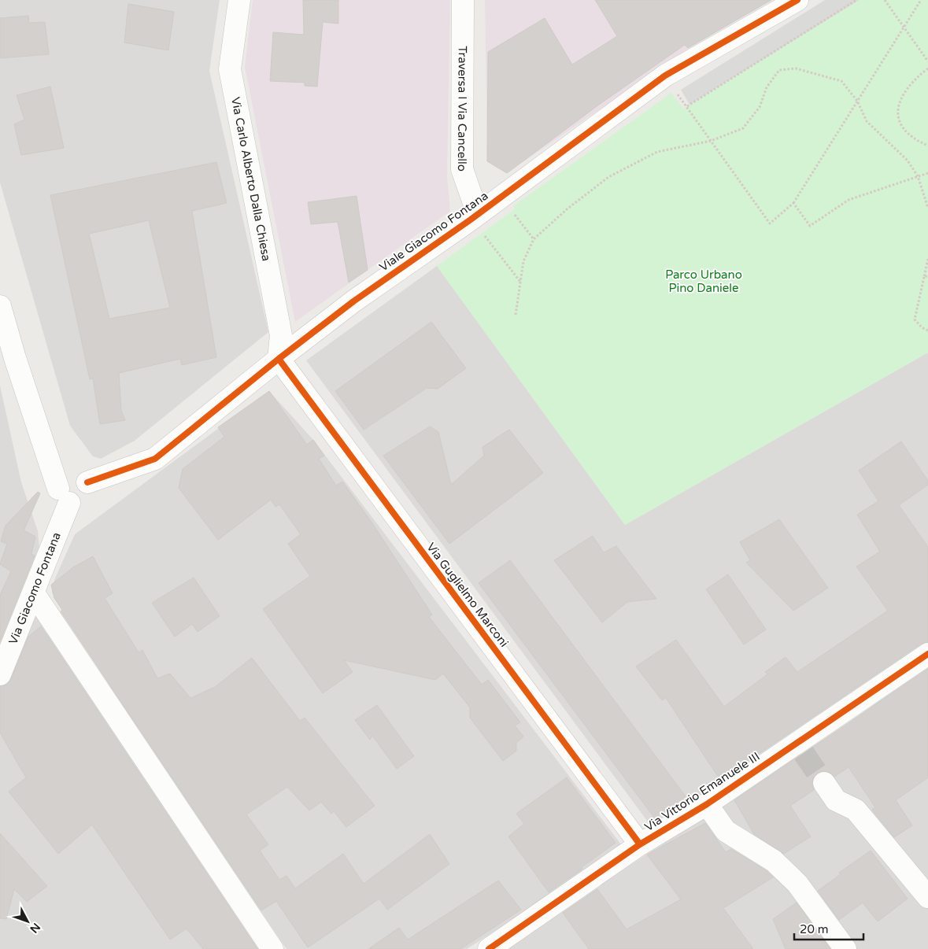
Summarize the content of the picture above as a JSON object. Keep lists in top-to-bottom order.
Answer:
{
  "streets": {
    "street": [
      "Traversa I Via Cancello",
      "Via Carlo Alberto Dalla Chiesa",
      "Viale Giacomo Fontana",
      "Via Giacomo Fontana",
      "Via Guglielmo Marconi",
      "Via Vittorio Emanuele III"
    ]
  },
  "crossings": [
    ["Traversa I Via Cancello", "Viale Giacomo Fontana"],
    ["Via Carlo Alberto Dalla Chiesa", "Viale Giacomo Fontana"],
    ["Via Carlo Alberto Dalla Chiesa", "Via Guglielmo Marconi"],
    ["Viale Giacomo Fontana", "Via Giacomo Fontana"],
    ["Viale Giacomo Fontana", "Via Guglielmo Marconi"],
    ["Via Guglielmo Marconi", "Via Vittorio Emanuele III"]
  ],
  "parks": ["Parco Urbano Pino Daniele"],
  "scale_bar": "20 m",
  "north": "bottom right"
}
